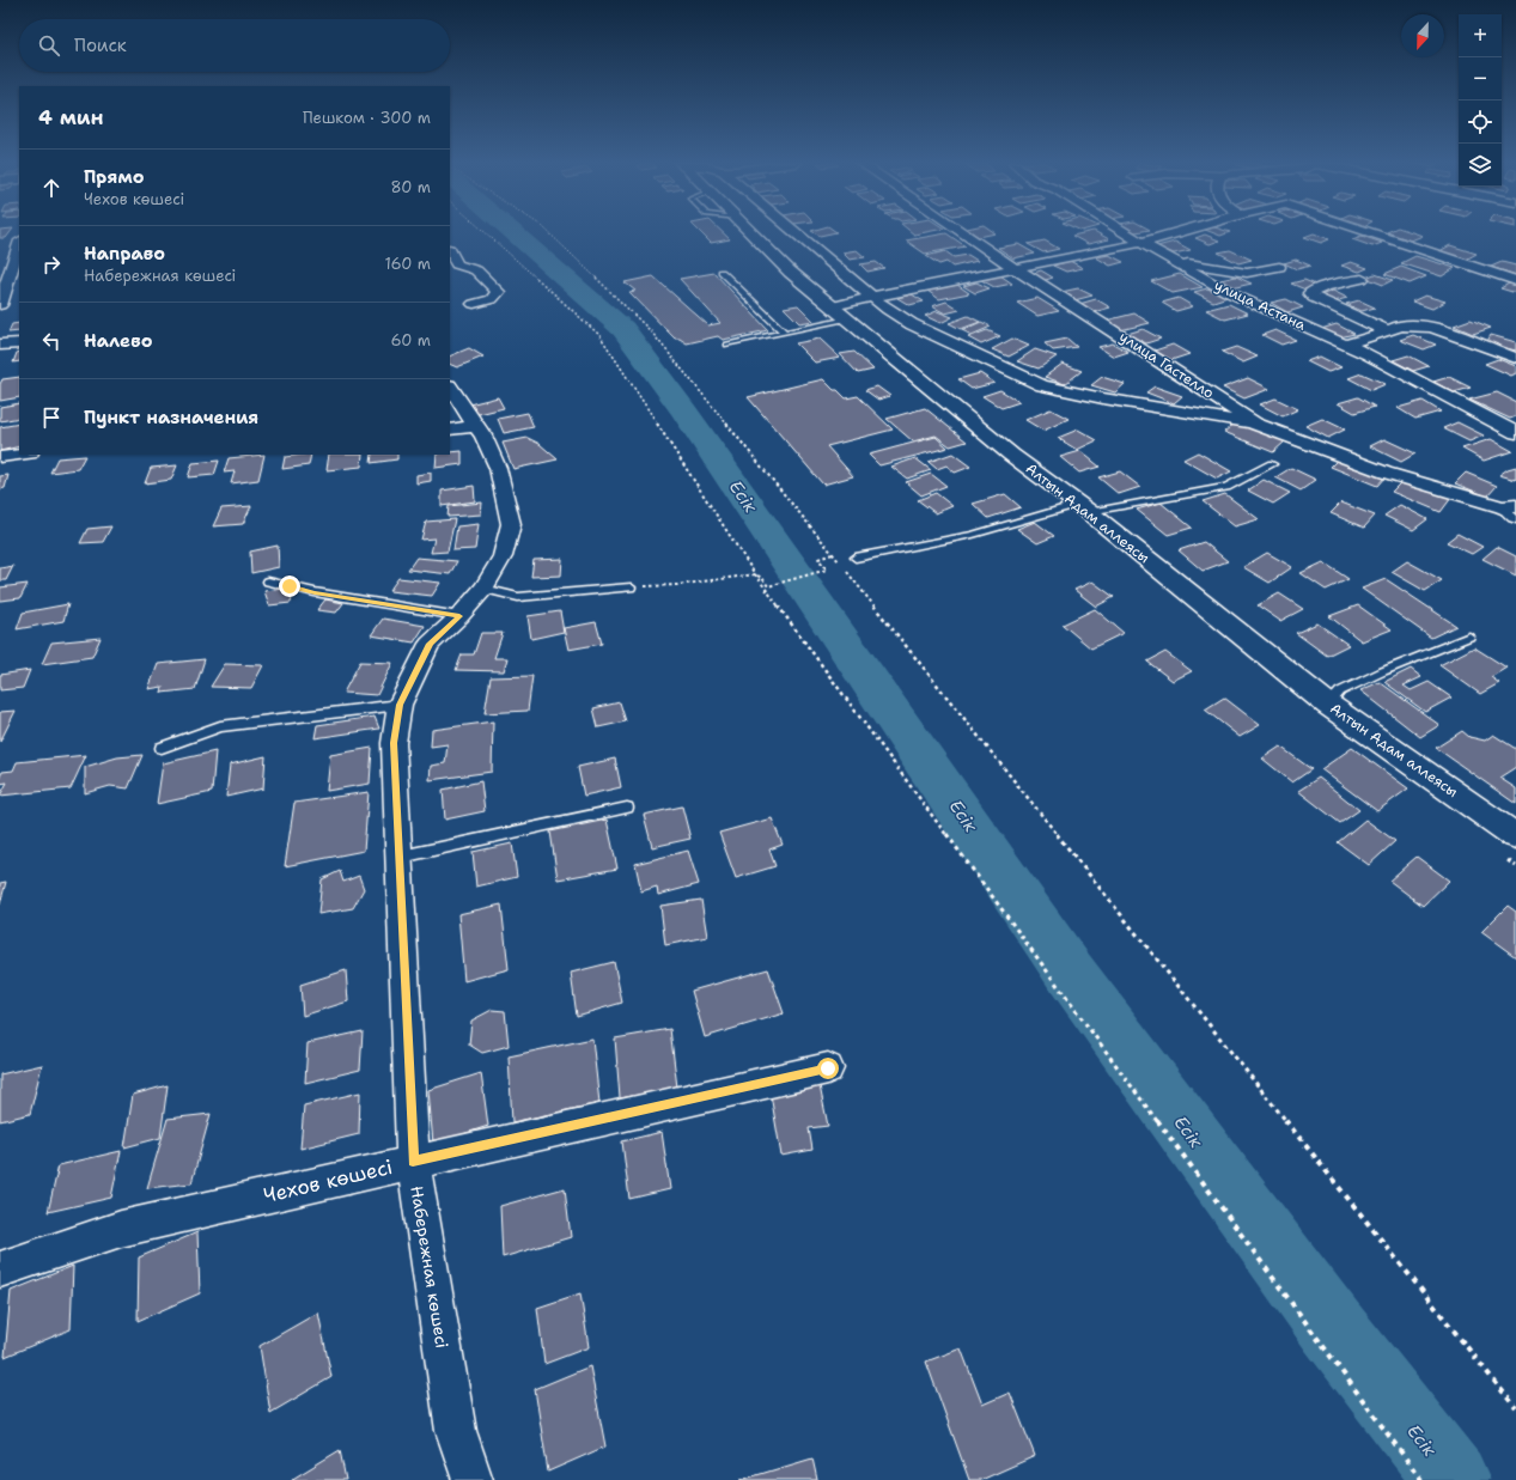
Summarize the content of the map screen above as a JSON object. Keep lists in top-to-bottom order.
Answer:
{
  "streets": {
    "main road": ["Алтын Адам аллеясы"],
    "street": [
      "улица Астана",
      "улица Гастелло",
      "Чехов көшесі",
      "Набережная көшесі"
    ]
  },
  "crossings": [
    ["Чехов көшесі", "Набережная көшесі"]
  ],
  "water": ["Есік"],
  "north": "bottom",
  "page": {
    "map_buttons": ["+", "−"],
    "search": "Поиск",
    "heading": ["4 мин", "Пешком · 300 m"],
    "list": [
      ["Прямо", "Чехов көшесі", "80 m"],
      ["Направо", "Набережная көшесі", "160 m"],
      ["Налево", "60 m"],
      "Пункт назначения"
    ]
  }
}
